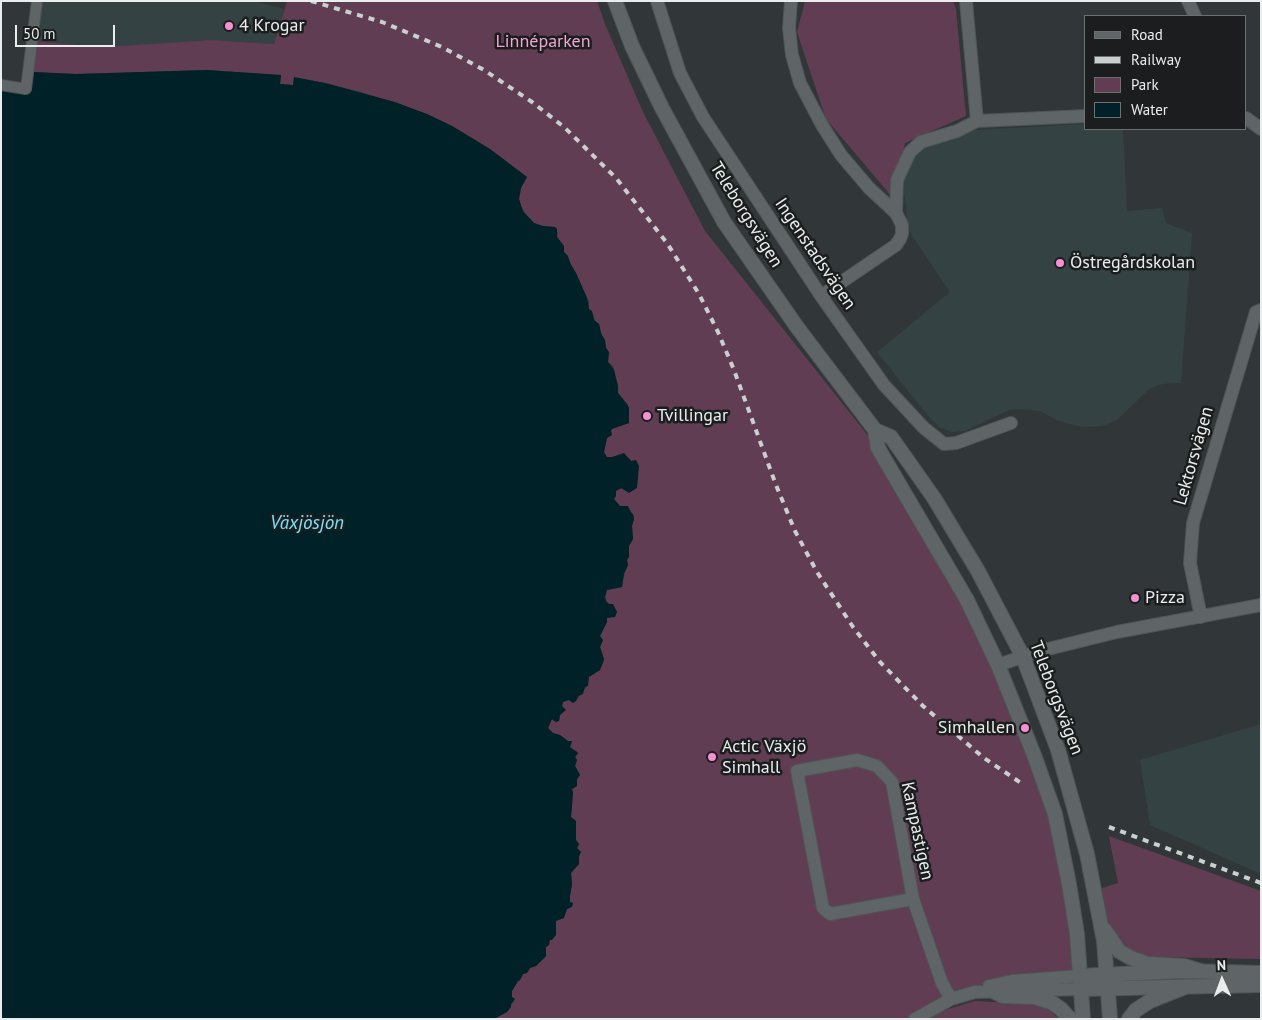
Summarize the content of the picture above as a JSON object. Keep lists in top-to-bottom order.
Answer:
{
  "streets": {
    "main road": ["Teleborgsvägen"],
    "street": ["Ingenstadsvägen", "Lektorsvägen", "Kampastigen"]
  },
  "water": ["Växjösjön"],
  "parks": ["Linnéparken"],
  "places": [
    "4 Krogar",
    "Östregårdskolan",
    "Tvillingar",
    "Pizza",
    "Simhallen",
    "Actic Växjö Simhall"
  ],
  "legend": [
    "Road",
    "Railway",
    "Park",
    "Water"
  ],
  "scale_bar": "50 m",
  "north": "top"
}
